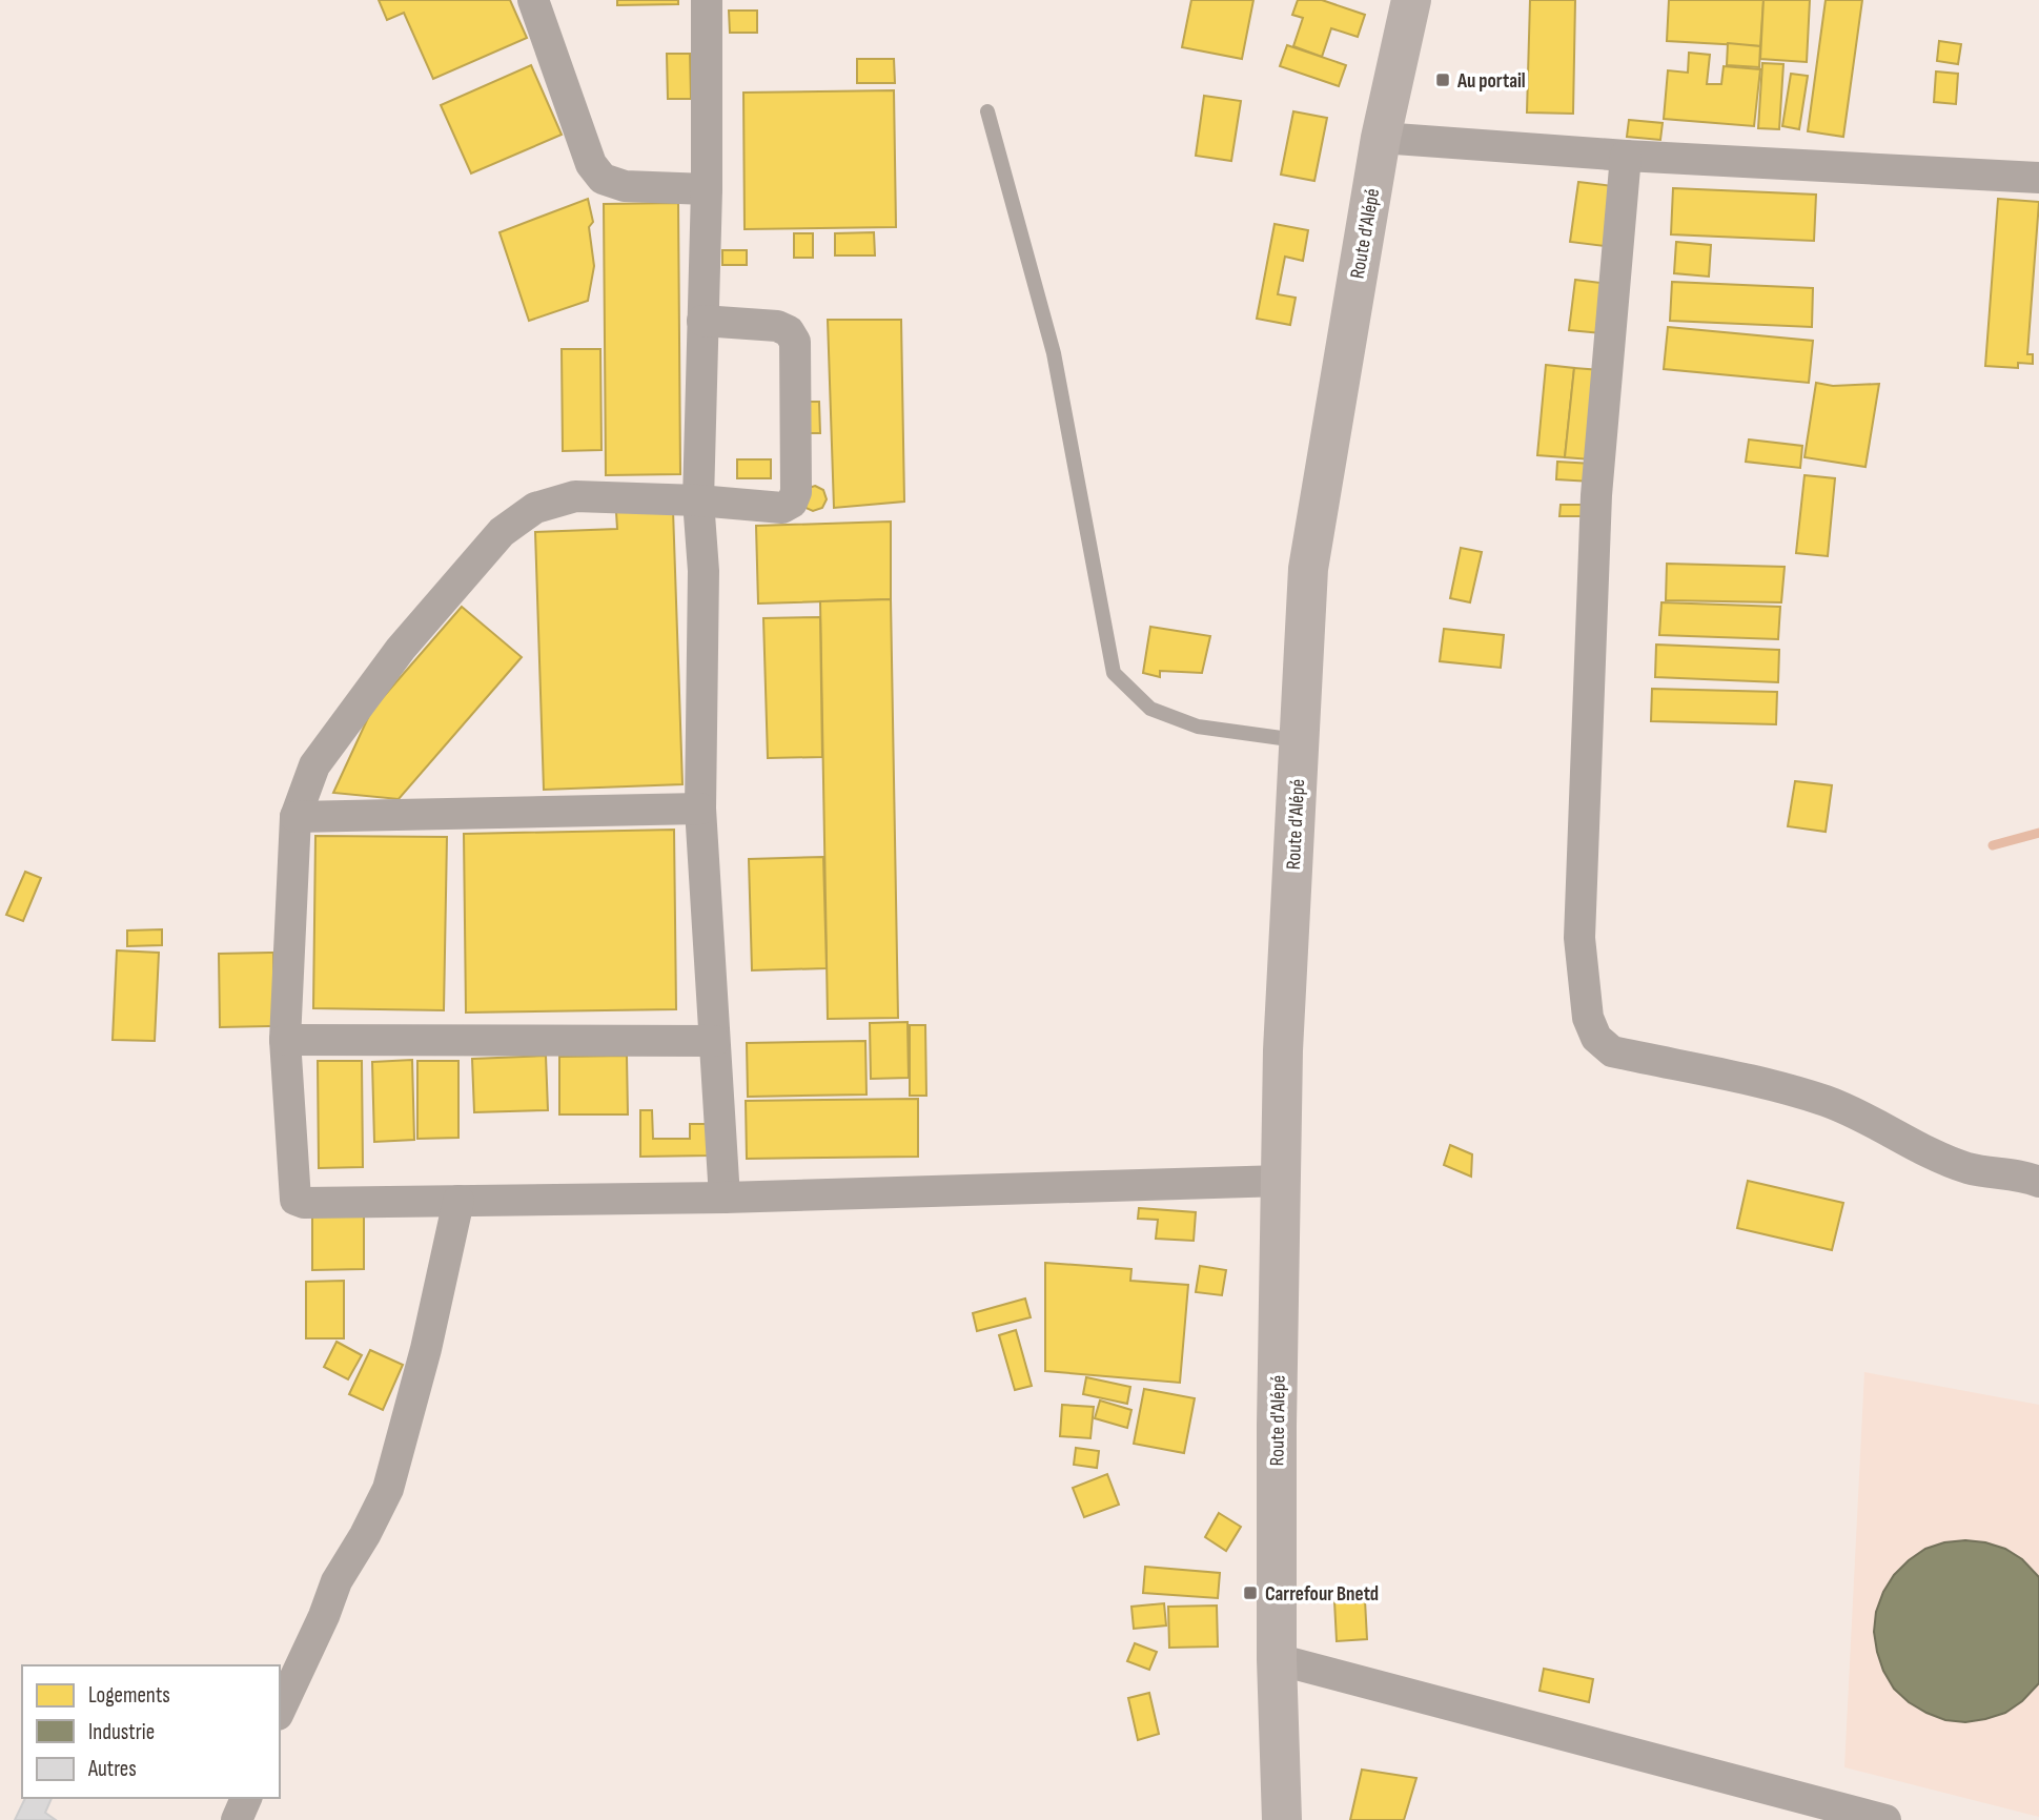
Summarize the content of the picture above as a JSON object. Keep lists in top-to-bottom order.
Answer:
{
  "streets": {
    "main road": ["Route d'Alépé"]
  },
  "places": {
    "transit": ["Au portail", "Carrefour Bnetd"]
  },
  "legend": ["Logements", "Industrie", "Autres"]
}
